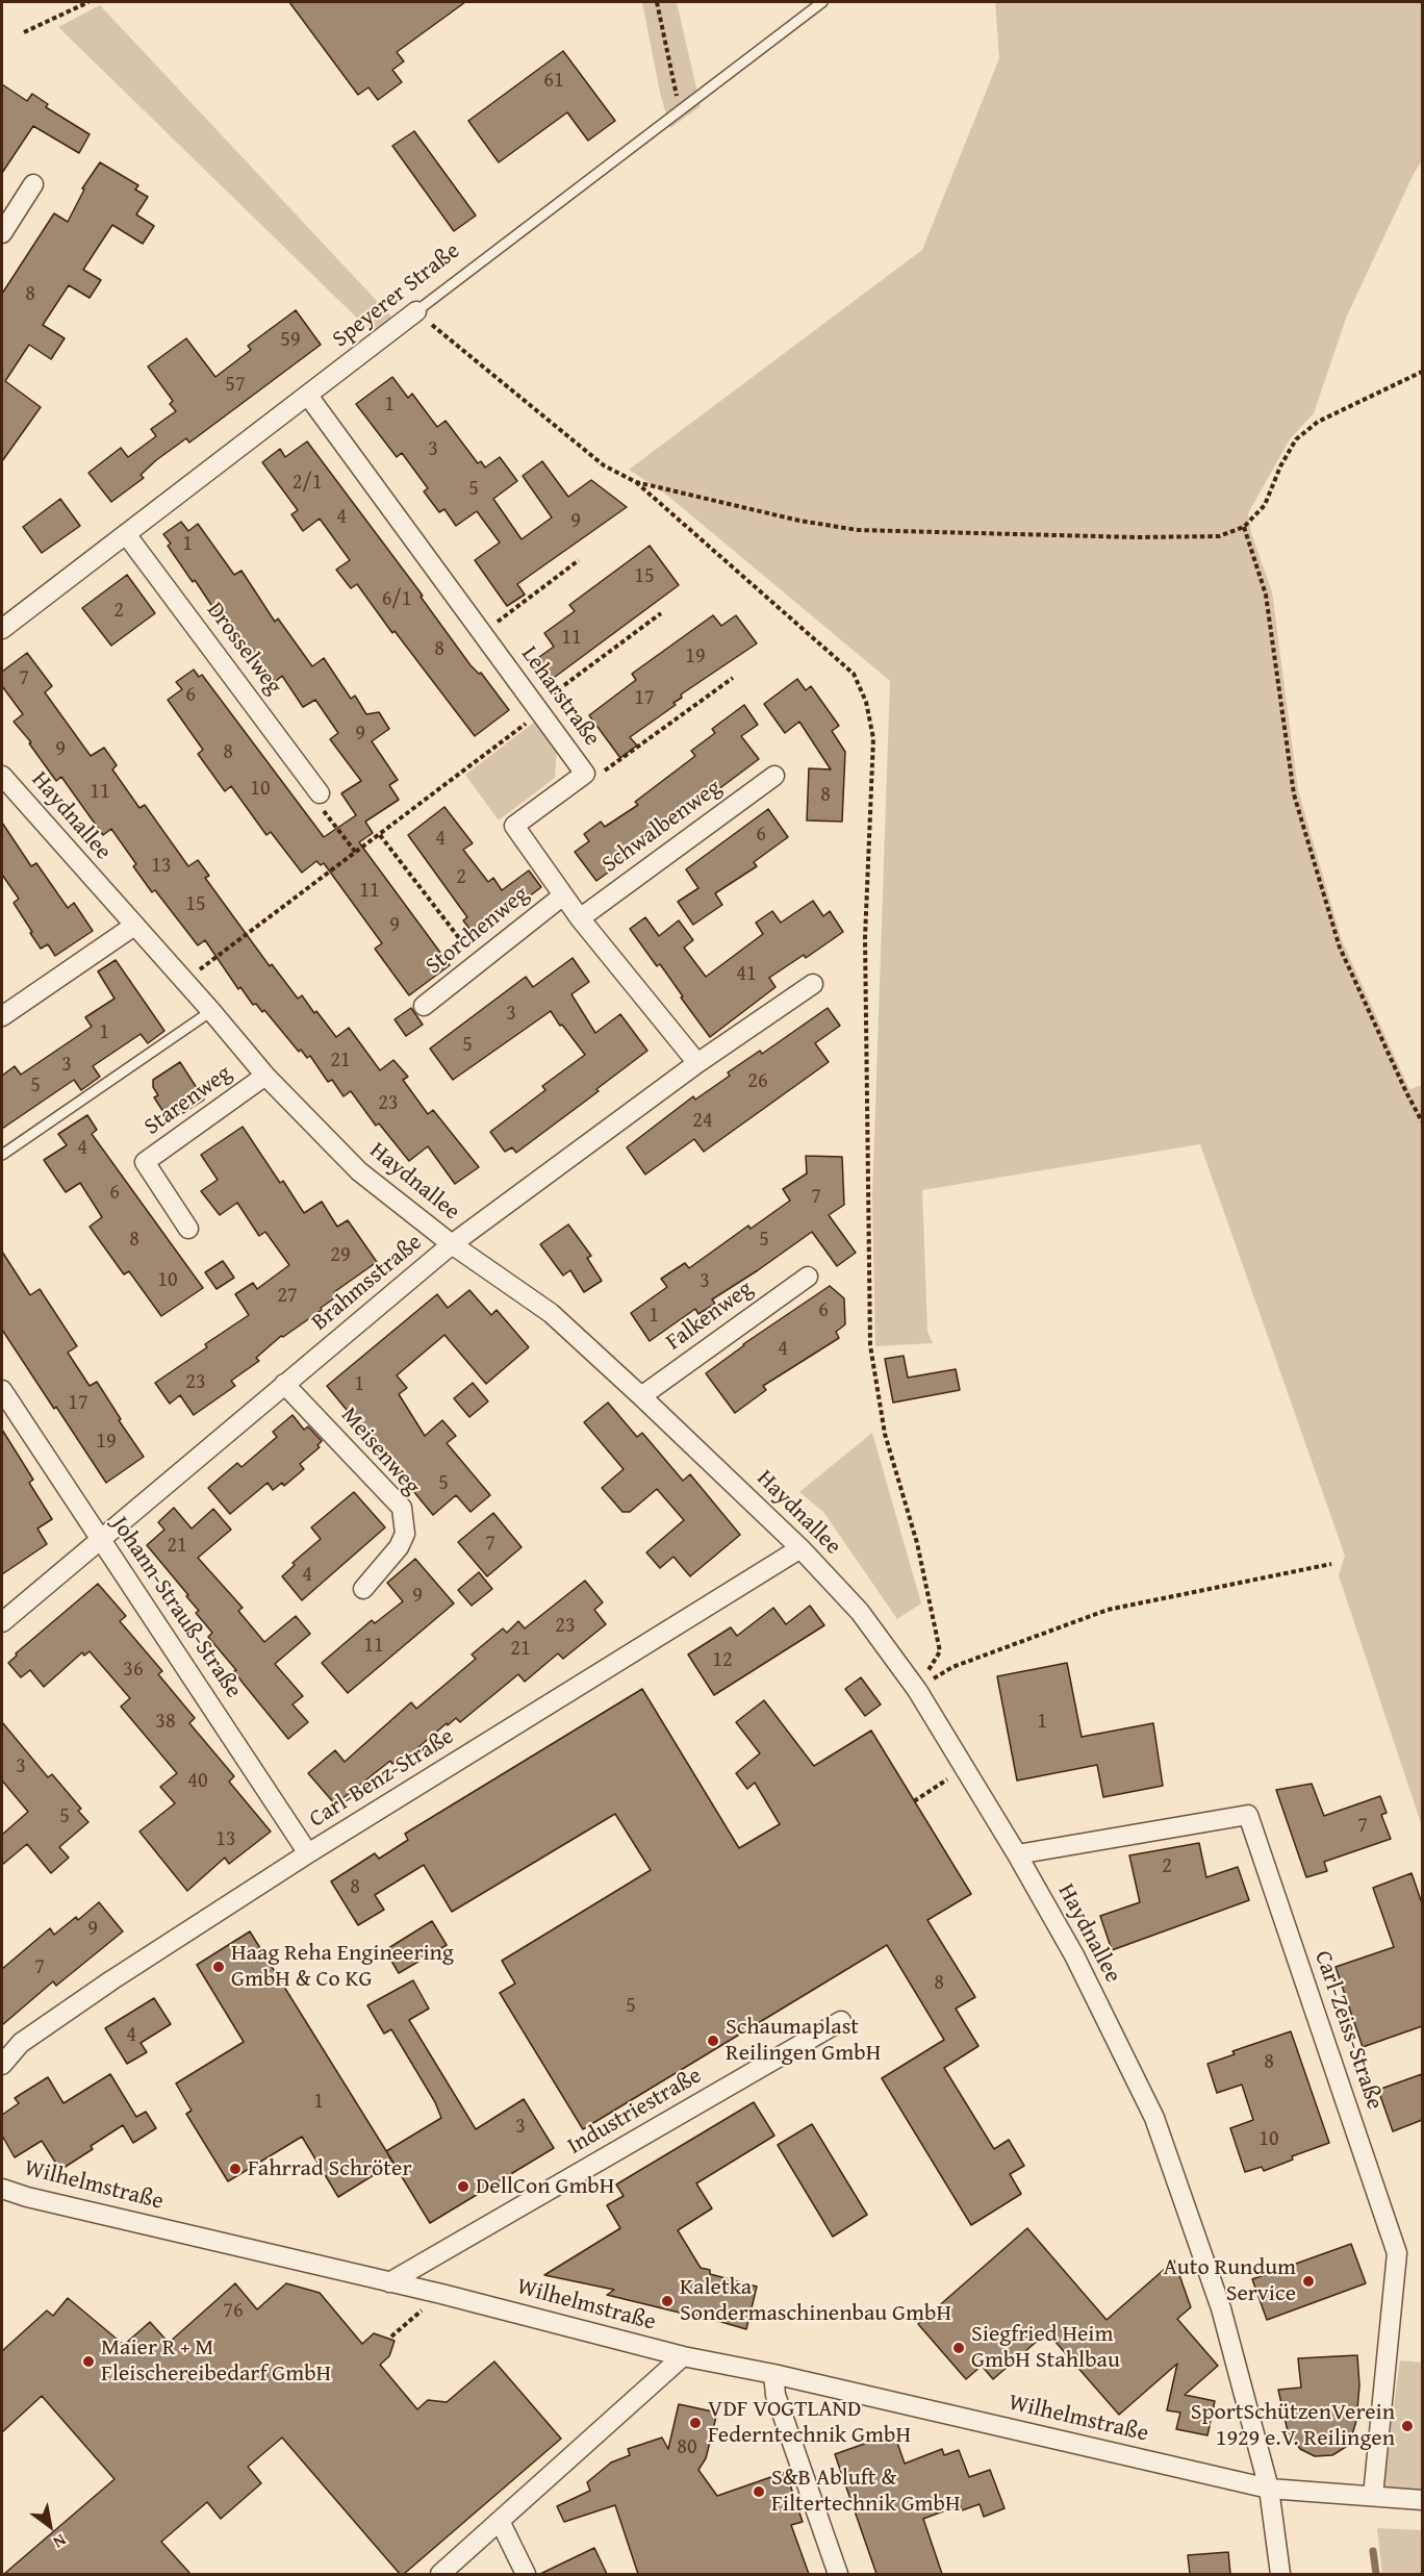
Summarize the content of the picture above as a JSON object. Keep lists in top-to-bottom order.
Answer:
{
  "streets": {
    "street": [
      "Speyerer Straße",
      "Drosselweg",
      "Leharstraße",
      "Haydnallee",
      "Schwalbenweg",
      "Storchenweg",
      "Starenweg",
      "Brahmsstraße",
      "Falkenweg",
      "Meisenweg",
      "Johann-Strauß-Straße",
      "Carl-Benz-Straße",
      "Carl-Zeiss-Straße",
      "Industriestraße",
      "Wilhelmstraße"
    ]
  },
  "crossings": [
    ["Speyerer Straße", "Drosselweg"],
    ["Speyerer Straße", "Leharstraße"],
    ["Leharstraße", "Schwalbenweg"],
    ["Leharstraße", "Storchenweg"],
    ["Leharstraße", "Brahmsstraße"],
    ["Haydnallee", "Starenweg"],
    ["Haydnallee", "Brahmsstraße"],
    ["Haydnallee", "Falkenweg"],
    ["Haydnallee", "Carl-Benz-Straße"],
    ["Haydnallee", "Carl-Zeiss-Straße"],
    ["Haydnallee", "Wilhelmstraße"],
    ["Brahmsstraße", "Meisenweg"],
    ["Brahmsstraße", "Johann-Strauß-Straße"],
    ["Johann-Strauß-Straße", "Carl-Benz-Straße"],
    ["Carl-Zeiss-Straße", "Wilhelmstraße"],
    ["Industriestraße", "Wilhelmstraße"]
  ],
  "places": [
    "Haag Reha Engineering GmbH & Co KG",
    "Schaumaplast Reilingen GmbH",
    "Fahrrad Schröter",
    "DellCon GmbH",
    "Auto Rundum Service",
    "Kaletka Sondermaschinenbau GmbH",
    "Siegfried Heim GmbH Stahlbau",
    "Maier R + M Fleischereibedarf GmbH",
    "VDF VOGTLAND Federntechnik GmbH",
    "SportSchützenVerein 1929 e.V. Reilingen",
    "S&B Abluft & Filtertechnik GmbH"
  ],
  "house_numbers": [
    "61",
    "8",
    "59",
    "57",
    "1",
    "3",
    "2/1",
    "5",
    "4",
    "9",
    "1",
    "15",
    "6/1",
    "2",
    "11",
    "8",
    "19",
    "7",
    "6",
    "17",
    "9",
    "9",
    "8",
    "10",
    "11",
    "8",
    "6",
    "4",
    "13",
    "2",
    "11",
    "15",
    "9",
    "41",
    "3",
    "1",
    "5",
    "21",
    "3",
    "26",
    "5",
    "23",
    "24",
    "4",
    "6",
    "7",
    "8",
    "5",
    "29",
    "10",
    "3",
    "27",
    "6",
    "1",
    "4",
    "23",
    "1",
    "17",
    "19",
    "5",
    "7",
    "21",
    "4",
    "9",
    "23",
    "11",
    "21",
    "12",
    "36",
    "38",
    "1",
    "3",
    "40",
    "5",
    "7",
    "13",
    "2",
    "8",
    "9",
    "7",
    "8",
    "5",
    "4",
    "8",
    "1",
    "3",
    "10",
    "76",
    "80"
  ],
  "north": "bottom right"
}
